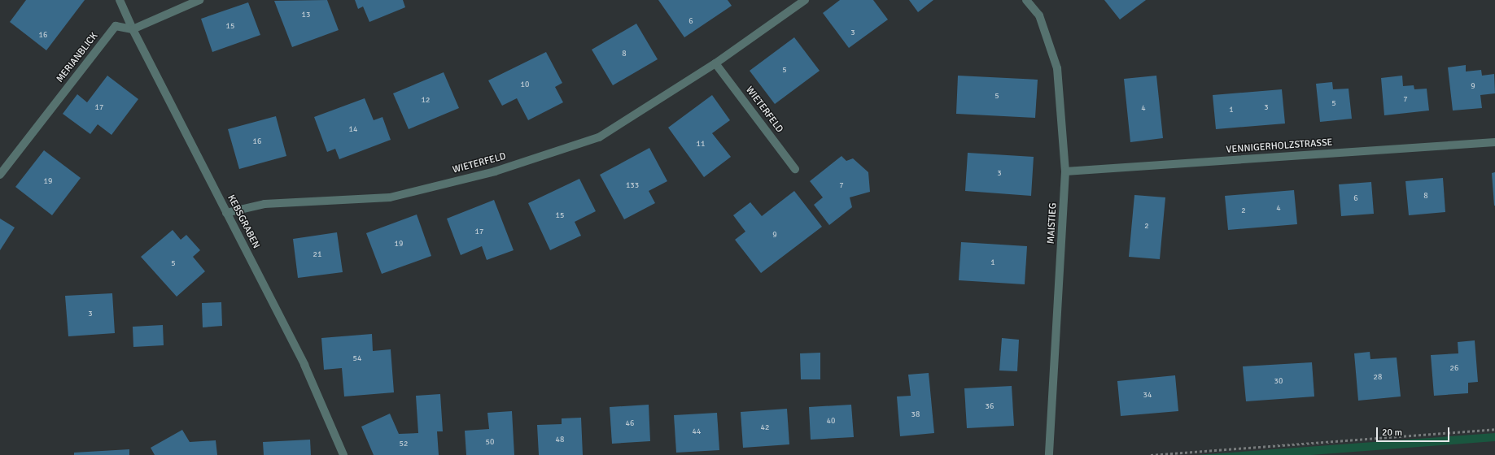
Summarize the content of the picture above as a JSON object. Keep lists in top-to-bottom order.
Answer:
{
  "streets": {
    "street": [
      "MERIANBLICK",
      "WIETERFELD",
      "VENNIGERHOLZSTRASSE",
      "KEBSGRABEN",
      "MAISTIEG"
    ]
  },
  "crossings": [
    ["MERIANBLICK", "KEBSGRABEN"],
    ["WIETERFELD", "KEBSGRABEN"],
    ["VENNIGERHOLZSTRASSE", "MAISTIEG"]
  ],
  "house_numbers": [
    "13",
    "6",
    "15",
    "3",
    "16",
    "8",
    "5",
    "10",
    "9",
    "5",
    "7",
    "12",
    "5",
    "17",
    "3",
    "4",
    "1",
    "14",
    "16",
    "11",
    "3",
    "19",
    "133",
    "7",
    "8",
    "6",
    "4",
    "2",
    "15",
    "2",
    "17",
    "9",
    "19",
    "21",
    "1",
    "5",
    "3",
    "54",
    "26",
    "28",
    "30",
    "34",
    "36",
    "38",
    "40",
    "46",
    "42",
    "44",
    "48",
    "50",
    "52"
  ],
  "scale_bar": "20 m"
}
